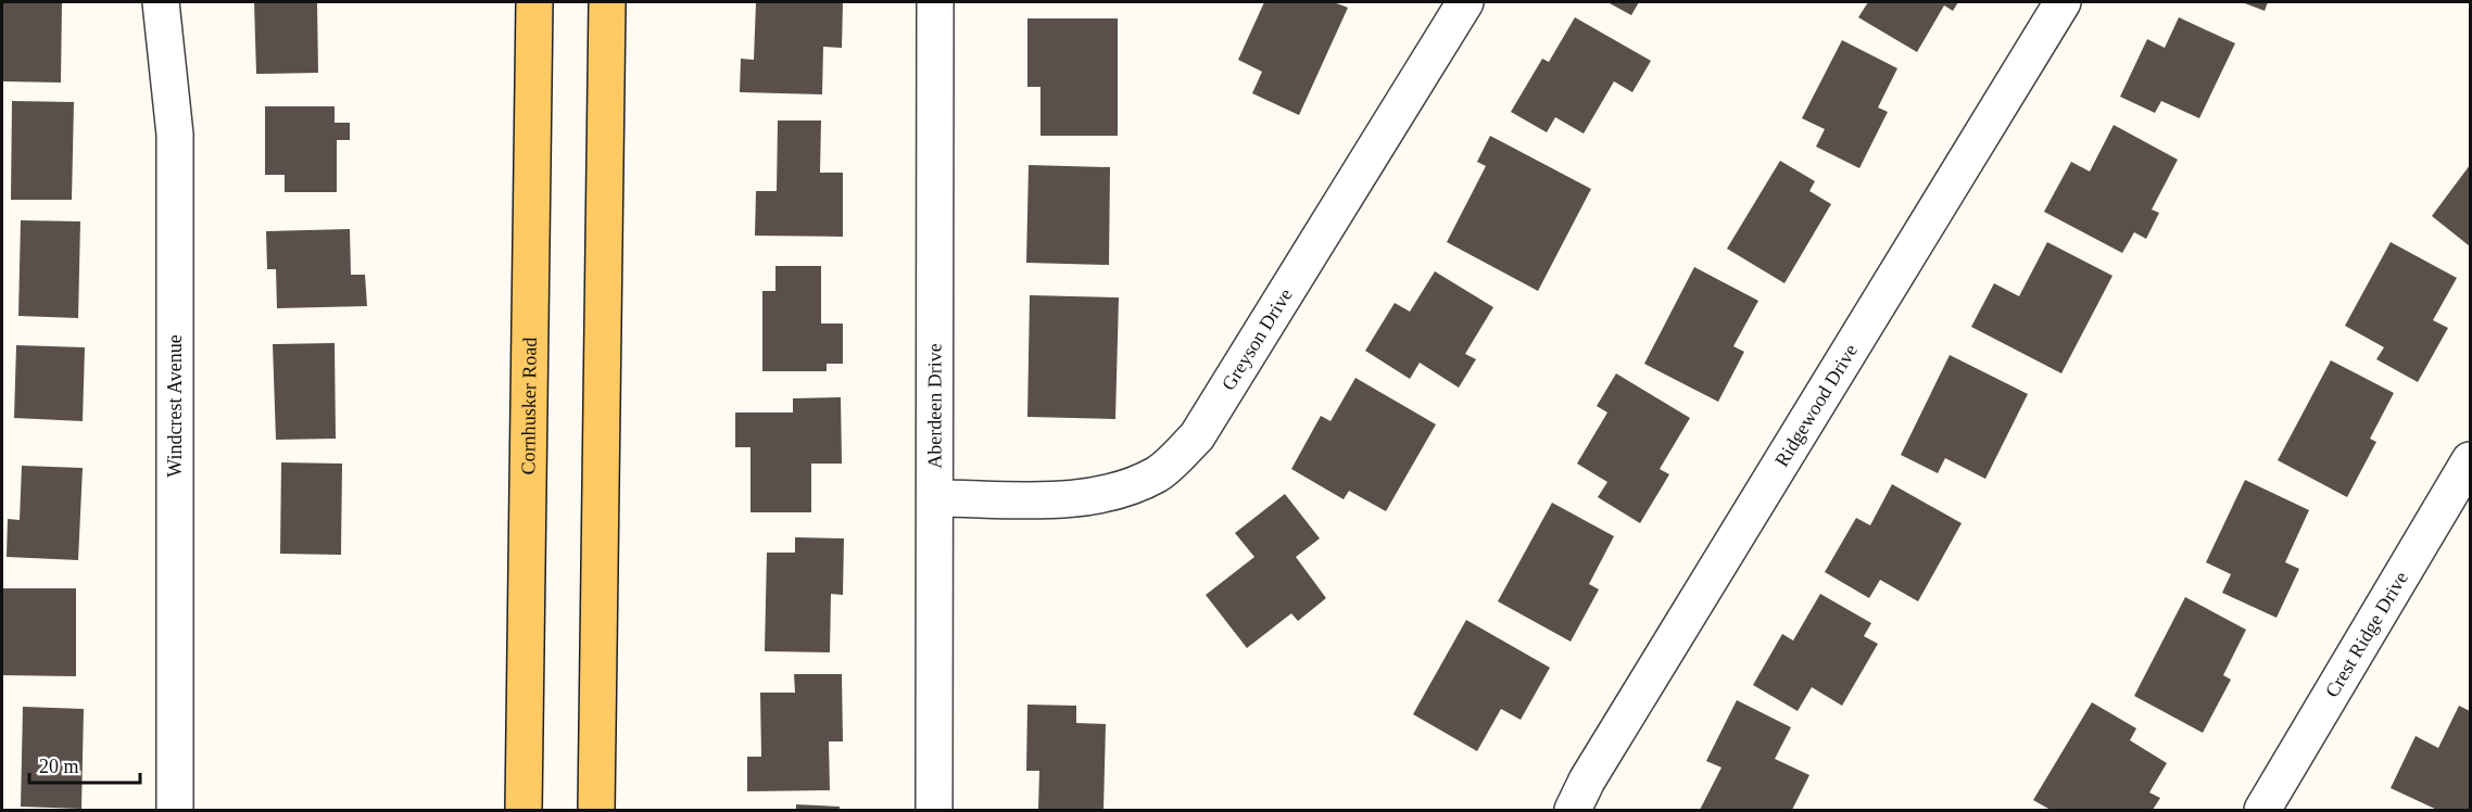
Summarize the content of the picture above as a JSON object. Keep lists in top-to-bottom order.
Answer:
{
  "streets": {
    "main road": ["Cornhusker Road"],
    "street": [
      "Greyson Drive",
      "Ridgewood Drive",
      "Windcrest Avenue",
      "Aberdeen Drive",
      "Crest Ridge Drive"
    ]
  },
  "crossings": [
    ["Greyson Drive", "Aberdeen Drive"]
  ],
  "scale_bar": "20 m"
}
